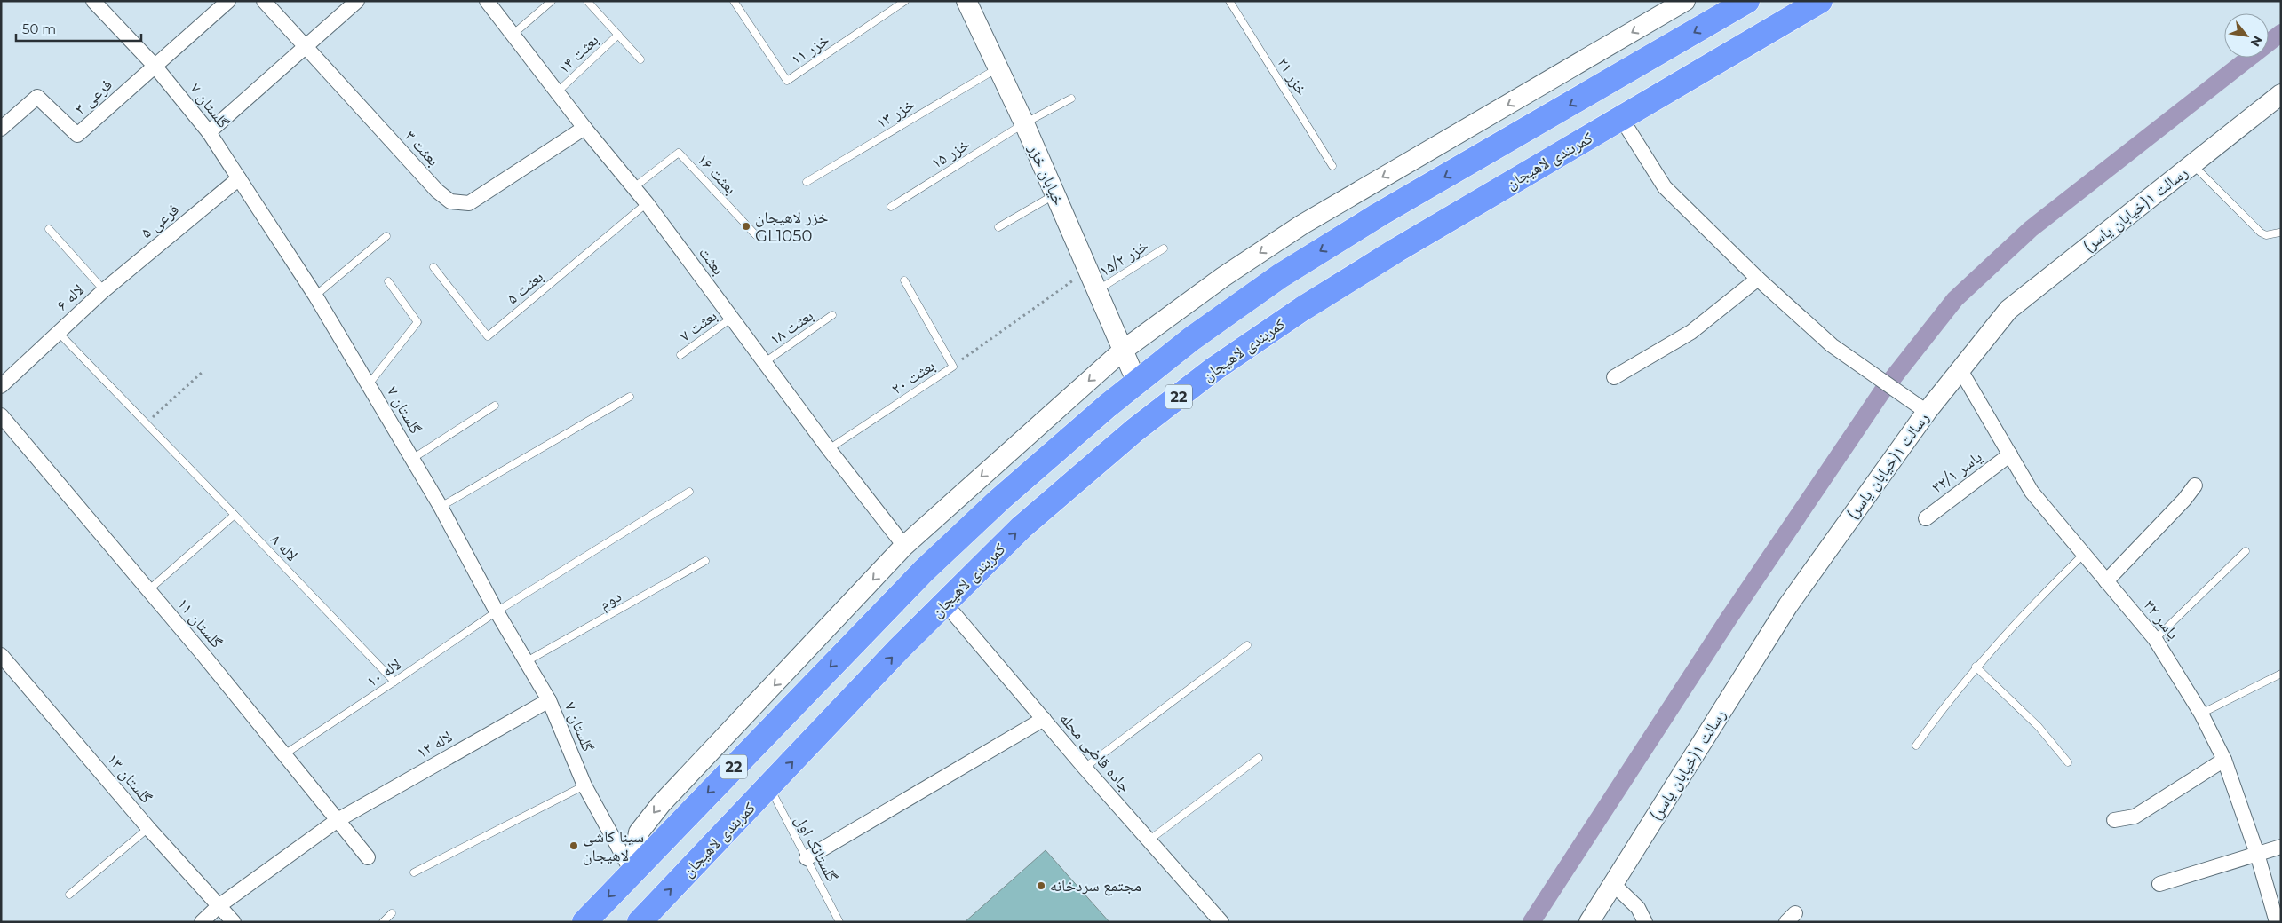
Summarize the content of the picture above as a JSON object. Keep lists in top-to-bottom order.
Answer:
{
  "streets": {
    "highway": ["کمربندی لاهیجان", "22"],
    "street": [
      "فرعی ۳",
      "گلستان ۷",
      "بعثت ۳",
      "خیابان خزر",
      "رسالت ۱(خیابان یاسر)",
      "فرعی ۵",
      "بعثت",
      "لاله ۶",
      "یاسر ۳۲/۱",
      "یاسر ۳۲",
      "گلستان ۱۱",
      "لاله ۱۲",
      "جاده قاضی محله",
      "گلستان ۱۳"
    ],
    "lane": [
      "خزر ۱۱",
      "بعثت ۱۴",
      "خزر ۲۱",
      "خزر ۱۳",
      "خزر ۱۵",
      "بعثت ۱۶",
      "خزر ۱۵/۲",
      "بعثت ۵",
      "بعثت ۷",
      "بعثت ۱۸",
      "بعثت ۲۰",
      "لاله ۸",
      "دوم",
      "لاله ۱۰",
      "گلستانک اول"
    ]
  },
  "crossings": [
    ["بعثت ۱۴", "بعثت"],
    ["فرعی ۳", "گلستان ۷"],
    ["گلستان ۷", "فرعی ۵"],
    ["گلستان ۷", "22"],
    ["گلستان ۷", "دوم"],
    ["گلستان ۷", "لاله ۱۰"],
    ["گلستان ۷", "لاله ۱۲"],
    ["خزر ۱۳", "خیابان خزر"],
    ["بعثت ۳", "بعثت"],
    ["خزر ۱۵", "خیابان خزر"],
    ["کمربندی لاهیجان", "جاده قاضی محله"],
    ["کمربندی لاهیجان", "گلستانک اول"],
    ["بعثت ۱۶", "بعثت"],
    ["خیابان خزر", "خزر ۱۵/۲"],
    ["خیابان خزر", "22"],
    ["رسالت ۱(خیابان یاسر)", "یاسر ۳۲"],
    ["فرعی ۵", "لاله ۶"],
    ["بعثت", "بعثت ۵"],
    ["بعثت", "بعثت ۷"],
    ["بعثت", "بعثت ۱۸"],
    ["بعثت", "بعثت ۲۰"],
    ["لاله ۶", "لاله ۸"],
    ["یاسر ۳۲/۱", "یاسر ۳۲"],
    ["لاله ۸", "لاله ۱۰"],
    ["گلستان ۱۱", "لاله ۱۰"],
    ["گلستان ۱۱", "لاله ۱۲"],
    ["لاله ۱۲", "گلستان ۱۳"]
  ],
  "places": ["خزر لاهیجان GL1050", "سینا کاشی لاهیجان", "مجتمع سردخانه"],
  "scale_bar": "50 m",
  "north": "bottom right"
}
